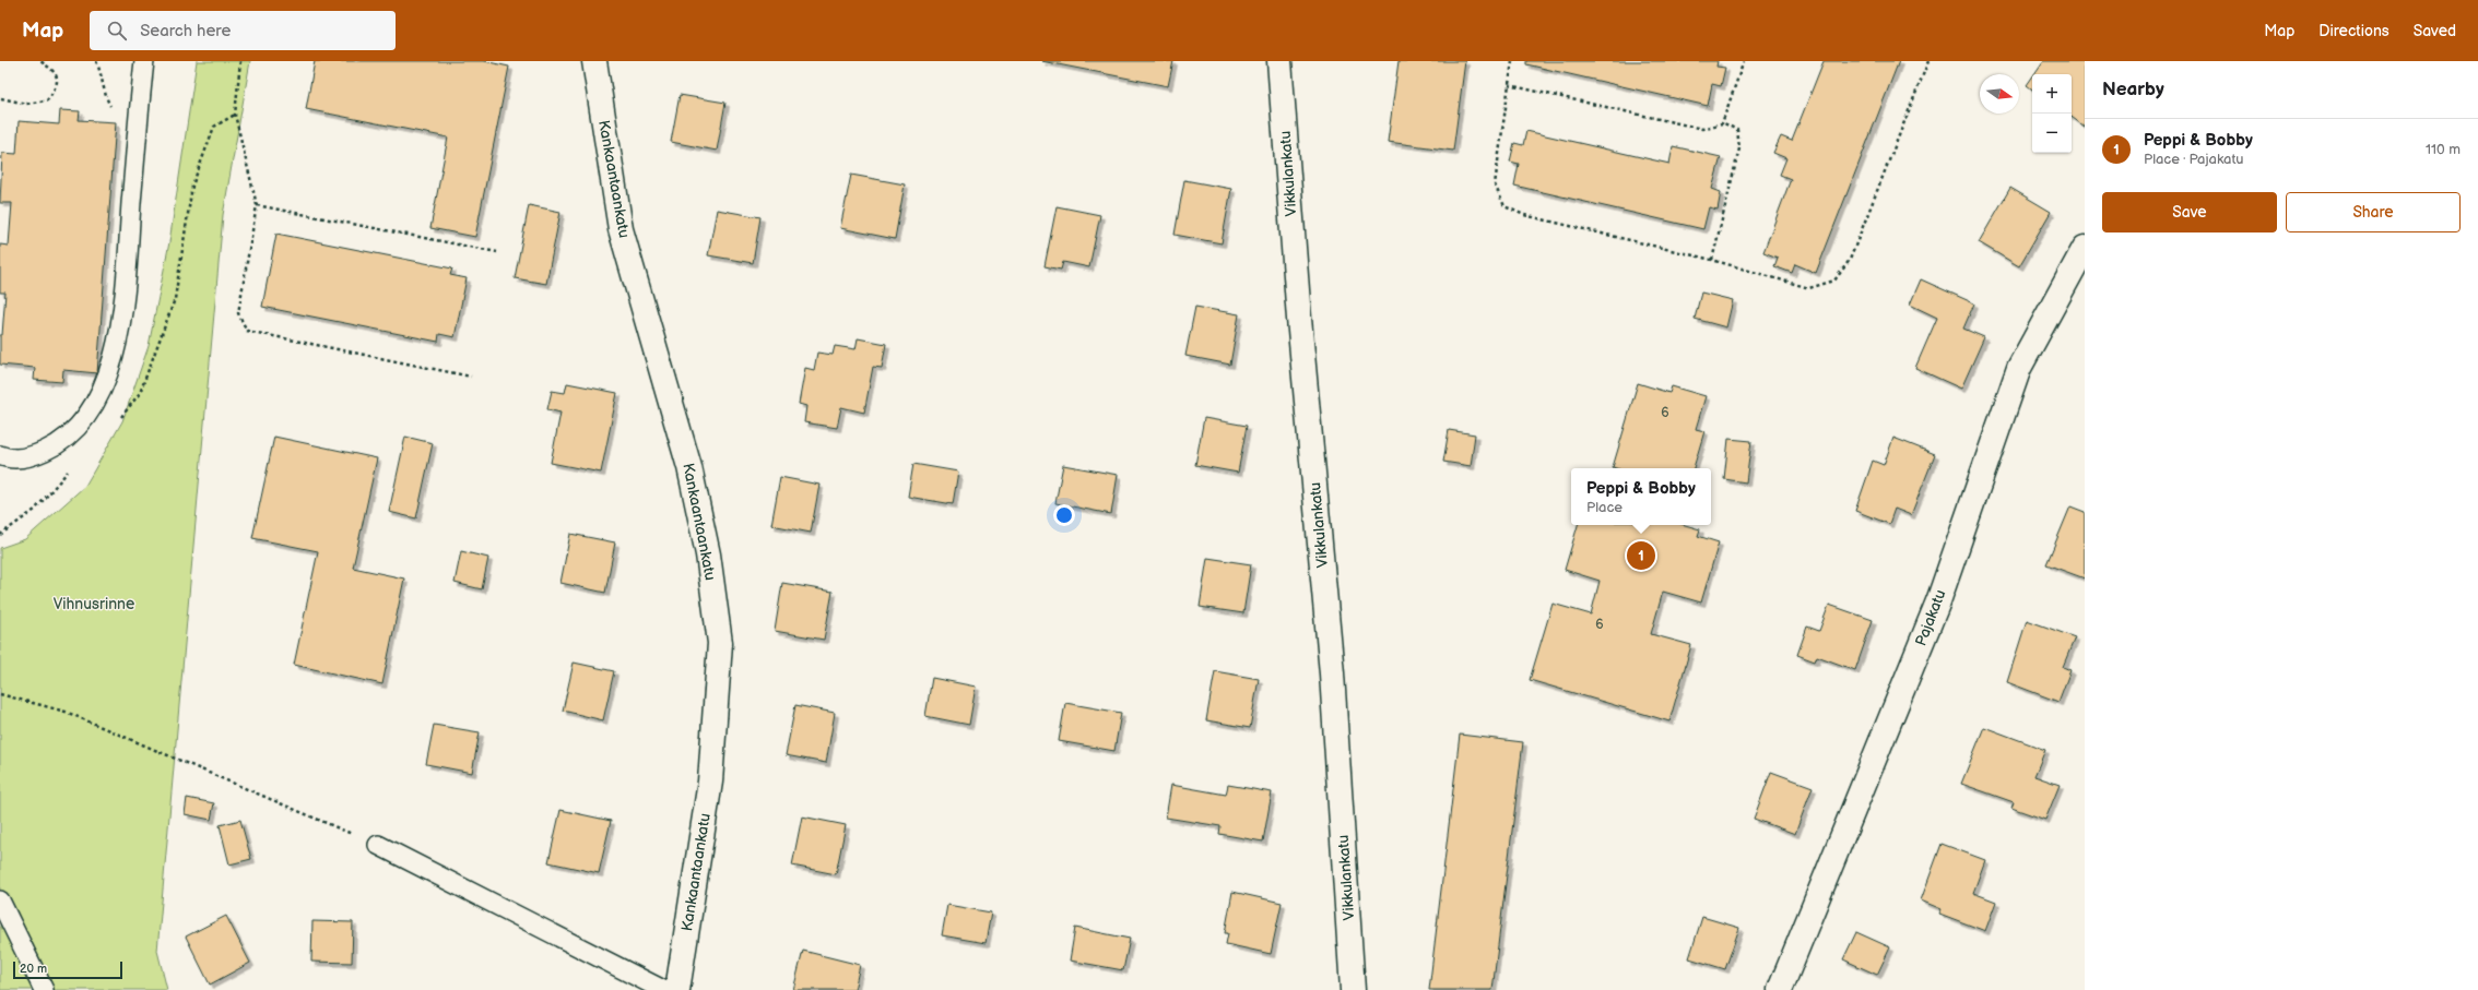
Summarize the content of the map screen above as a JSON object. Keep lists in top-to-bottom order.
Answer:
{
  "streets": {
    "street": ["Vikkulankatu", "Kankaantaankatu", "Pajakatu"]
  },
  "parks": ["Vihnusrinne"],
  "house_numbers": ["6", "6"],
  "scale_bar": "20 m",
  "north": "right",
  "page": {
    "header": "Map",
    "search": "Search here",
    "nav": ["Map", "Directions", "Saved"],
    "heading": "Nearby",
    "map_buttons": ["+", "−"],
    "list": [
      {
        "mark": "1",
        "name": "Peppi & Bobby",
        "note": "Place · Pajakatu",
        "value": "110 m"
      }
    ],
    "buttons": ["Save", "Share"],
    "popup": ["Peppi & Bobby", "Place"],
    "pins": "1",
    "scale": "20 m"
  }
}
